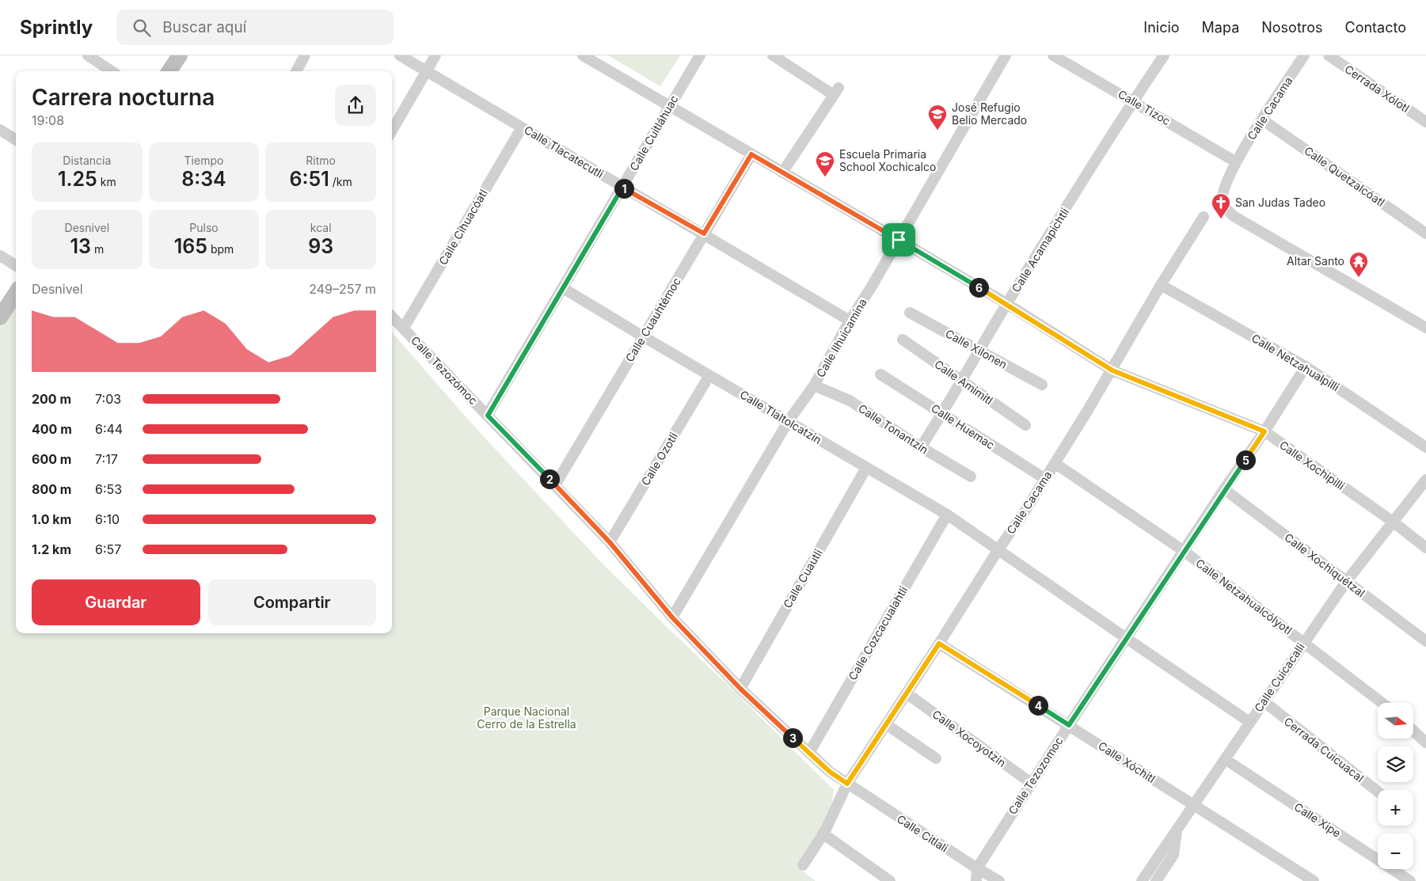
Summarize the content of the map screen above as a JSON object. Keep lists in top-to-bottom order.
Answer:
{
  "streets": {
    "street": [
      "Cerrada Xólotl",
      "Calle Tízoc",
      "Calle Cacama",
      "Calle Cuitláhuac",
      "Calle Tlacatecutli",
      "Calle Quetzalcóatl",
      "Calle Cihuacóatl",
      "Calle Acamapichtli",
      "Calle Cuauhtémoc",
      "Calle Ilhuicamina",
      "Calle Xilonen",
      "Calle Netzahualpilli",
      "Calle Tezozómoc",
      "Calle Amimitl",
      "Calle Tlaltolcatzin",
      "Calle Huemac",
      "Calle Tonantzín",
      "Calle Ozotli",
      "Calle Xochipilli",
      "Calle Xochiquétzal",
      "Calle Cuautli",
      "Calle Netzahualcólyotl",
      "Calle Cozcacualahtli",
      "Calle Cuicacalli",
      "Calle Xocoyotzin",
      "Cerrada Cuicuacal",
      "Calle Xóchitl",
      "Calle Tezozomoc",
      "Calle Xipe",
      "Calle Citlali"
    ]
  },
  "crossings": [
    ["Calle Tízoc", "Calle Cacama"],
    ["Calle Tízoc", "Calle Acamapichtli"],
    ["Calle Cacama", "Calle Quetzalcóatl"],
    ["Calle Cacama", "Calle Netzahualpilli"],
    ["Calle Cacama", "Calle Tezozómoc"],
    ["Calle Cacama", "Calle Tlaltolcatzin"],
    ["Calle Cacama", "Calle Huemac"],
    ["Calle Cacama", "Calle Xochipilli"],
    ["Calle Cacama", "Calle Netzahualcólyotl"],
    ["Calle Cacama", "Calle Xocoyotzin"],
    ["Calle Cacama", "Calle Xóchitl"],
    ["Calle Cacama", "Calle Citlali"],
    ["Calle Cuitláhuac", "Calle Tlacatecutli"],
    ["Calle Cuitláhuac", "Calle Tezozómoc"],
    ["Calle Cuitláhuac", "Calle Tlaltolcatzin"],
    ["Calle Cuitláhuac", "Calle Xochipilli"],
    ["Calle Tlacatecutli", "Calle Cihuacóatl"],
    ["Calle Tlacatecutli", "Calle Cuauhtémoc"],
    ["Calle Tlacatecutli", "Calle Ilhuicamina"],
    ["Calle Cihuacóatl", "Calle Tezozómoc"],
    ["Calle Acamapichtli", "Calle Xilonen"],
    ["Calle Acamapichtli", "Calle Amimitl"],
    ["Calle Acamapichtli", "Calle Huemac"],
    ["Calle Acamapichtli", "Calle Tonantzín"],
    ["Calle Acamapichtli", "Calle Xochipilli"],
    ["Calle Cuauhtémoc", "Calle Tezozómoc"],
    ["Calle Cuauhtémoc", "Calle Tlaltolcatzin"],
    ["Calle Cuauhtémoc", "Calle Xochipilli"],
    ["Calle Ilhuicamina", "Calle Tezozómoc"],
    ["Calle Ilhuicamina", "Calle Tlaltolcatzin"],
    ["Calle Ilhuicamina", "Calle Tonantzín"],
    ["Calle Ilhuicamina", "Calle Xochipilli"],
    ["Calle Netzahualpilli", "Calle Tezozomoc"],
    ["Calle Tezozómoc", "Calle Ozotli"],
    ["Calle Tezozómoc", "Calle Cuautli"],
    ["Calle Tezozómoc", "Calle Cozcacualahtli"],
    ["Calle Tezozómoc", "Calle Citlali"],
    ["Calle Tlaltolcatzin", "Calle Ozotli"],
    ["Calle Tlaltolcatzin", "Calle Cuautli"],
    ["Calle Tlaltolcatzin", "Calle Cozcacualahtli"],
    ["Calle Xochipilli", "Calle Cuicacalli"],
    ["Calle Xochipilli", "Calle Tezozomoc"],
    ["Calle Xochiquétzal", "Calle Cuicacalli"],
    ["Calle Xochiquétzal", "Calle Tezozomoc"],
    ["Calle Netzahualcólyotl", "Calle Cuicacalli"],
    ["Calle Netzahualcólyotl", "Calle Tezozomoc"],
    ["Calle Cuicacalli", "Cerrada Cuicuacal"],
    ["Calle Cuicacalli", "Calle Xóchitl"],
    ["Calle Cuicacalli", "Calle Xipe"],
    ["Calle Xocoyotzin", "Calle Tezozomoc"],
    ["Calle Xóchitl", "Calle Tezozomoc"],
    ["Calle Tezozomoc", "Calle Citlali"]
  ],
  "parks": ["Parque Nacional Cerro de la Estrella"],
  "places": {
    "school or university": ["José Refugio Belio Mercado", "Escuela Primaria School Xochicalco"],
    "church": ["San Judas Tadeo"],
    "temple": ["Altar Santo"]
  },
  "north": "right",
  "page": {
    "header": "Sprintly",
    "search": "Buscar aquí",
    "nav": [
      "Inicio",
      "Mapa",
      "Nosotros",
      "Contacto"
    ],
    "heading": ["Carrera nocturna", "19:08"],
    "stats": [
      ["Distancia", "1.25 km"],
      ["Tiempo", "8:34"],
      ["Ritmo", "6:51 /km"],
      ["Desnivel", "13 m"],
      ["Pulso", "165 bpm"],
      ["kcal", "93"]
    ],
    "pins": [
      "1",
      "6",
      "5",
      "2",
      "4",
      "3"
    ],
    "chart": ["Desnivel", "249–257 m"],
    "list": [
      {
        "name": "200 m",
        "note": "7:03"
      },
      {
        "name": "400 m",
        "note": "6:44"
      },
      {
        "name": "600 m",
        "note": "7:17"
      },
      {
        "name": "800 m",
        "note": "6:53"
      },
      {
        "name": "1.0 km",
        "note": "6:10"
      },
      {
        "name": "1.2 km",
        "note": "6:57"
      }
    ],
    "buttons": ["Guardar", "Compartir"],
    "map_buttons": ["+", "−"]
  }
}
